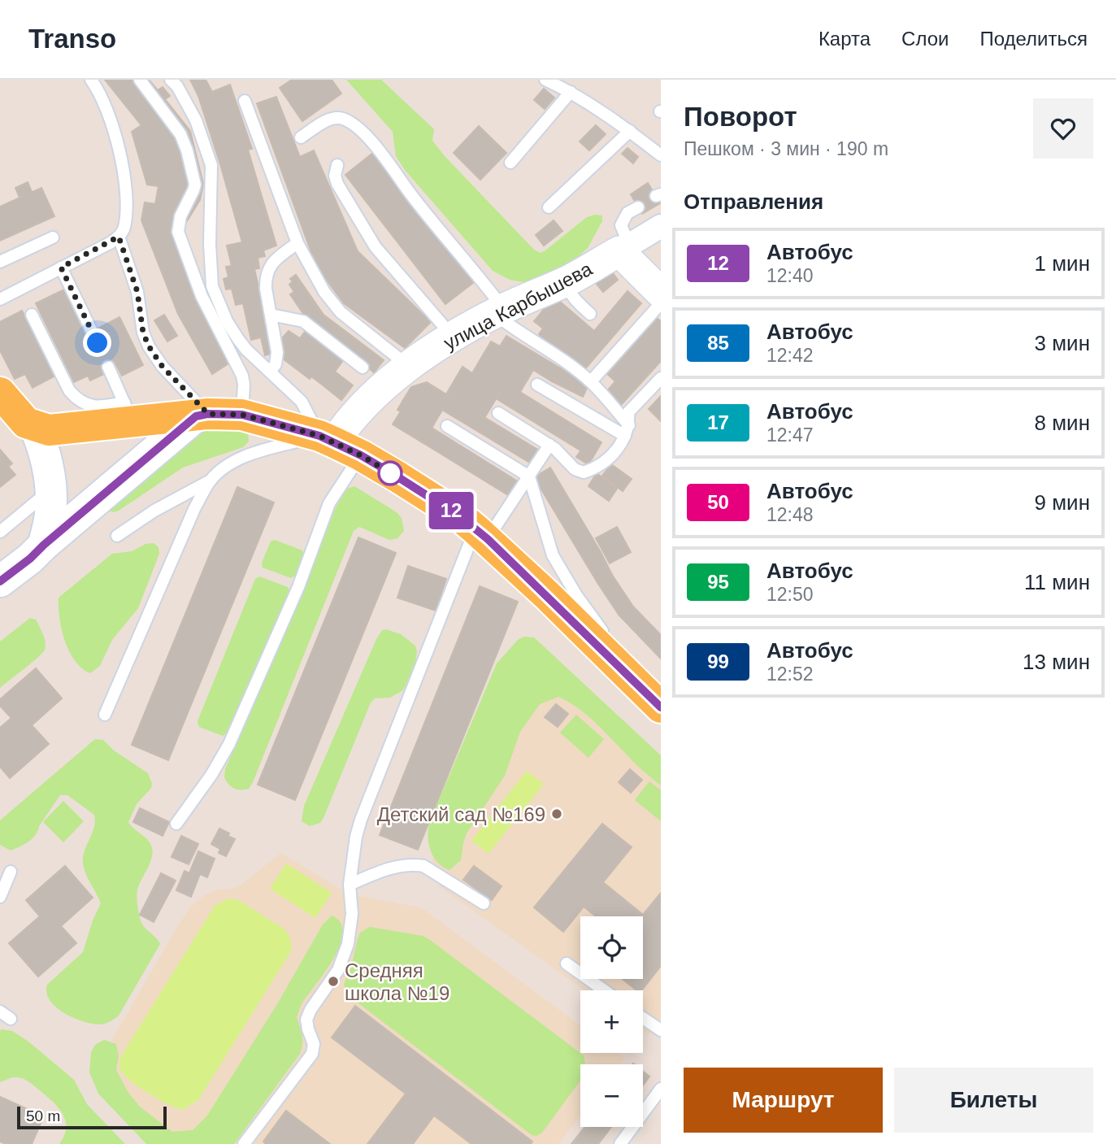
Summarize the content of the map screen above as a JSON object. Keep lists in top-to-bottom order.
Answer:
{
  "streets": {
    "street": ["улица Карбышева"]
  },
  "places": ["Детский сад №169", "Средняя школа №19"],
  "lines": ["bus line 12"],
  "scale_bar": "50 m",
  "page": {
    "header": "Transo",
    "nav": ["Карта", "Слои", "Поделиться"],
    "on_map": "12",
    "heading": [
      ["Поворот", "Пешком · 3 мин · 190 m"],
      "Отправления"
    ],
    "list": [
      {
        "mark": "12",
        "name": "Автобус",
        "note": "12:40",
        "value": "1 мин"
      },
      {
        "mark": "85",
        "name": "Автобус",
        "note": "12:42",
        "value": "3 мин"
      },
      {
        "mark": "17",
        "name": "Автобус",
        "note": "12:47",
        "value": "8 мин"
      },
      {
        "mark": "50",
        "name": "Автобус",
        "note": "12:48",
        "value": "9 мин"
      },
      {
        "mark": "95",
        "name": "Автобус",
        "note": "12:50",
        "value": "11 мин"
      },
      {
        "mark": "99",
        "name": "Автобус",
        "note": "12:52",
        "value": "13 мин"
      }
    ],
    "map_buttons": ["+", "−"],
    "buttons": ["Маршрут", "Билеты"],
    "scale": "50 m"
  }
}
